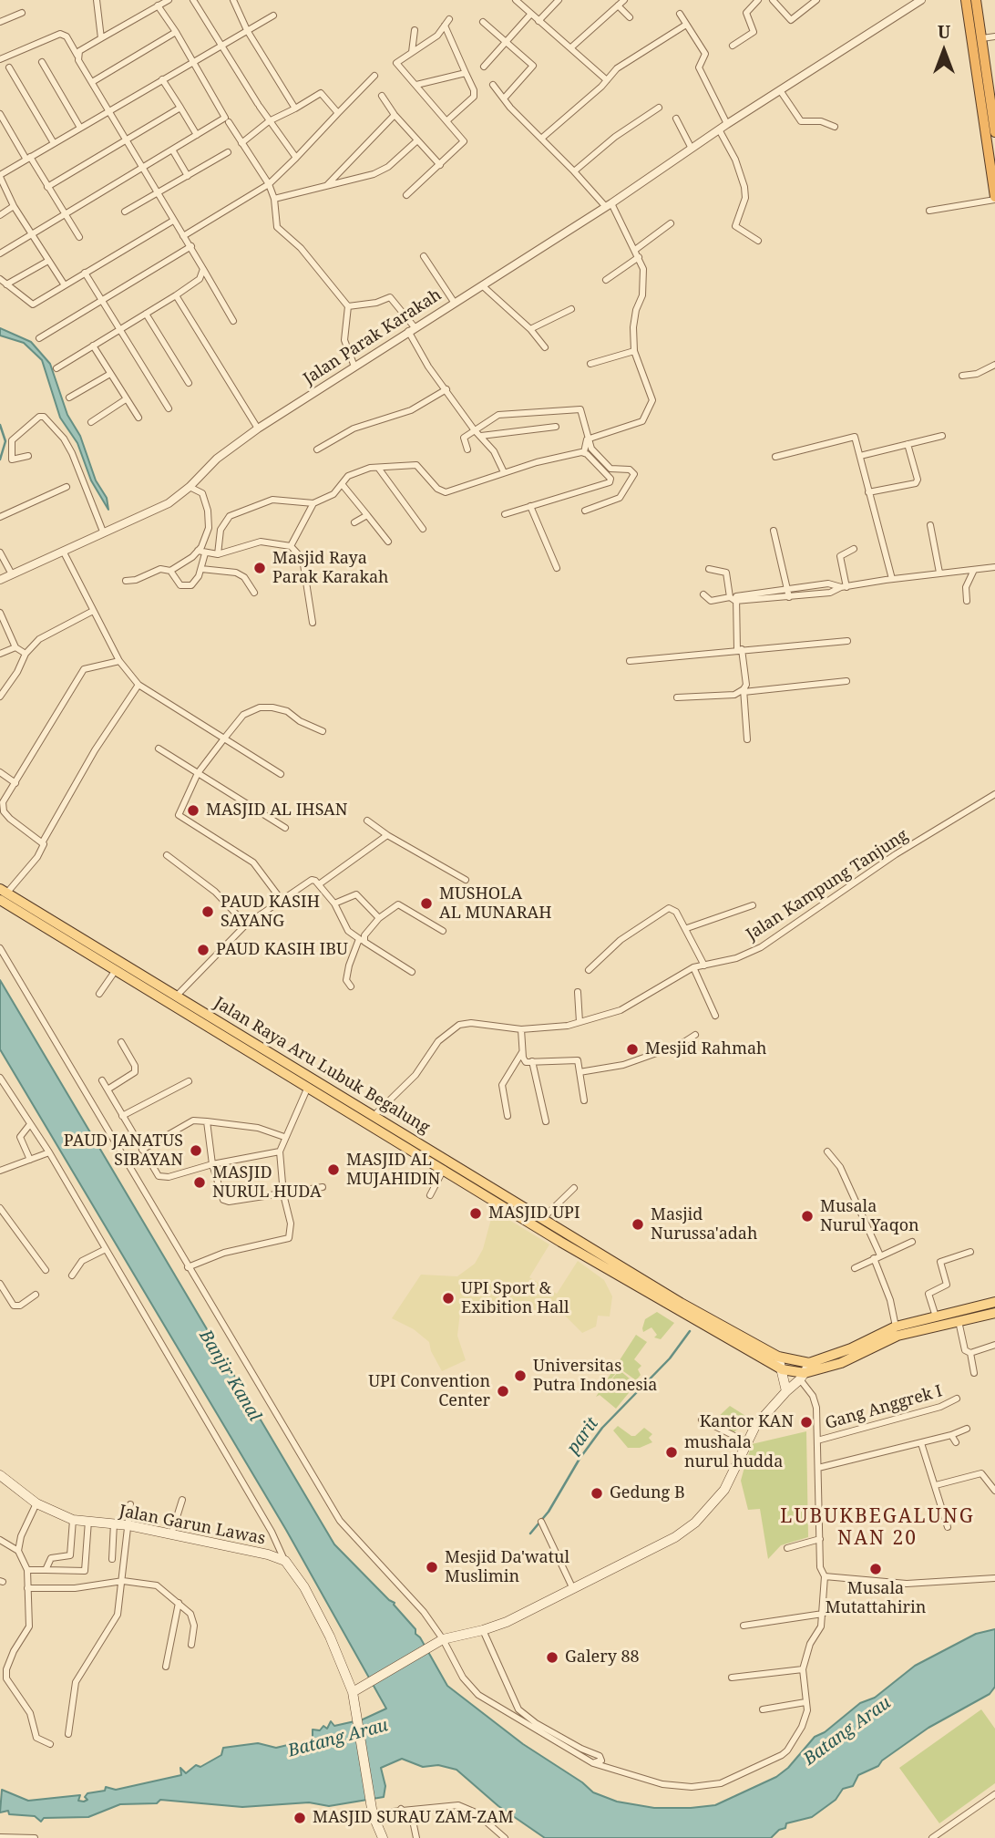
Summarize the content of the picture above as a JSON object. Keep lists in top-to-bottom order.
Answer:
{
  "streets": {
    "main road": ["Jalan Raya Aru Lubuk Begalung", "Jalan Garun Lawas"],
    "street": ["Jalan Parak Karakah", "Jalan Kampung Tanjung", "Gang Anggrek I"]
  },
  "crossings": [
    ["Jalan Kampung Tanjung", "Jalan Raya Aru Lubuk Begalung"]
  ],
  "districts": ["LUBUKBEGALUNG NAN 20"],
  "water": ["Banjir Kanal", "parit", "Batang Arau"],
  "places": [
    "Masjid Raya Parak Karakah",
    "MASJID AL IHSAN",
    "MUSHOLA AL MUNARAH",
    "PAUD KASIH SAYANG",
    "PAUD KASIH IBU",
    "Mesjid Rahmah",
    "PAUD JANATUS SIBAYAN",
    "MASJID AL MUJAHIDIN",
    "MASJID NURUL HUDA",
    "MASJID UPI",
    "Musala Nurul Yaqon",
    "Masjid Nurussa'adah",
    "UPI Sport & Exibition Hall",
    "Universitas Putra Indonesia",
    "UPI Convention Center",
    "Kantor KAN",
    "mushala nurul hudda",
    "Gedung B",
    "Mesjid Da'watul Muslimin",
    "Musala Mutattahirin",
    "Galery 88",
    "MASJID SURAU ZAM-ZAM"
  ],
  "north": "top"
}
